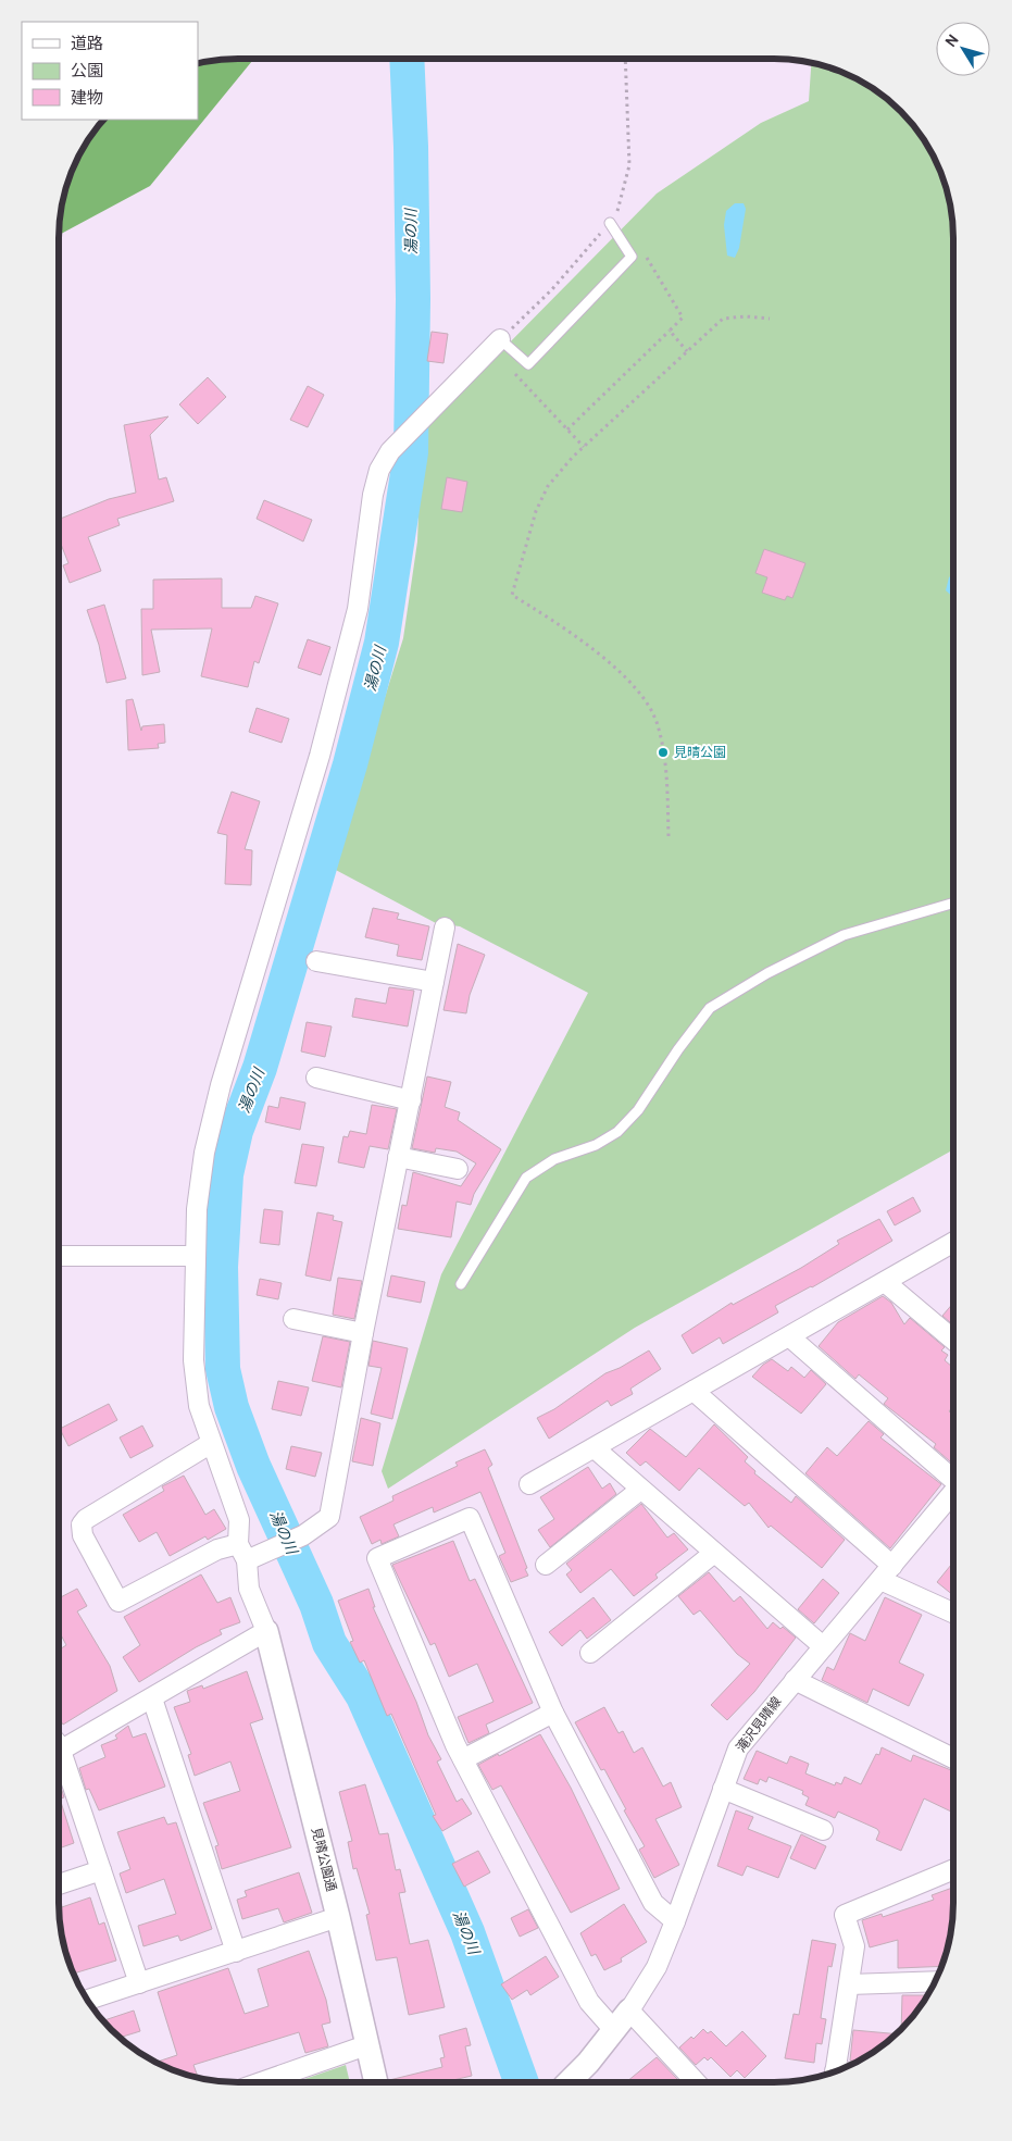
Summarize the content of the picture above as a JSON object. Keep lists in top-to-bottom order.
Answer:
{
  "streets": {
    "street": ["滝沢見晴線", "見晴公園通"]
  },
  "water": ["湯の川"],
  "places": ["見晴公園"],
  "legend": ["道路", "公園", "建物"],
  "north": "top left"
}
